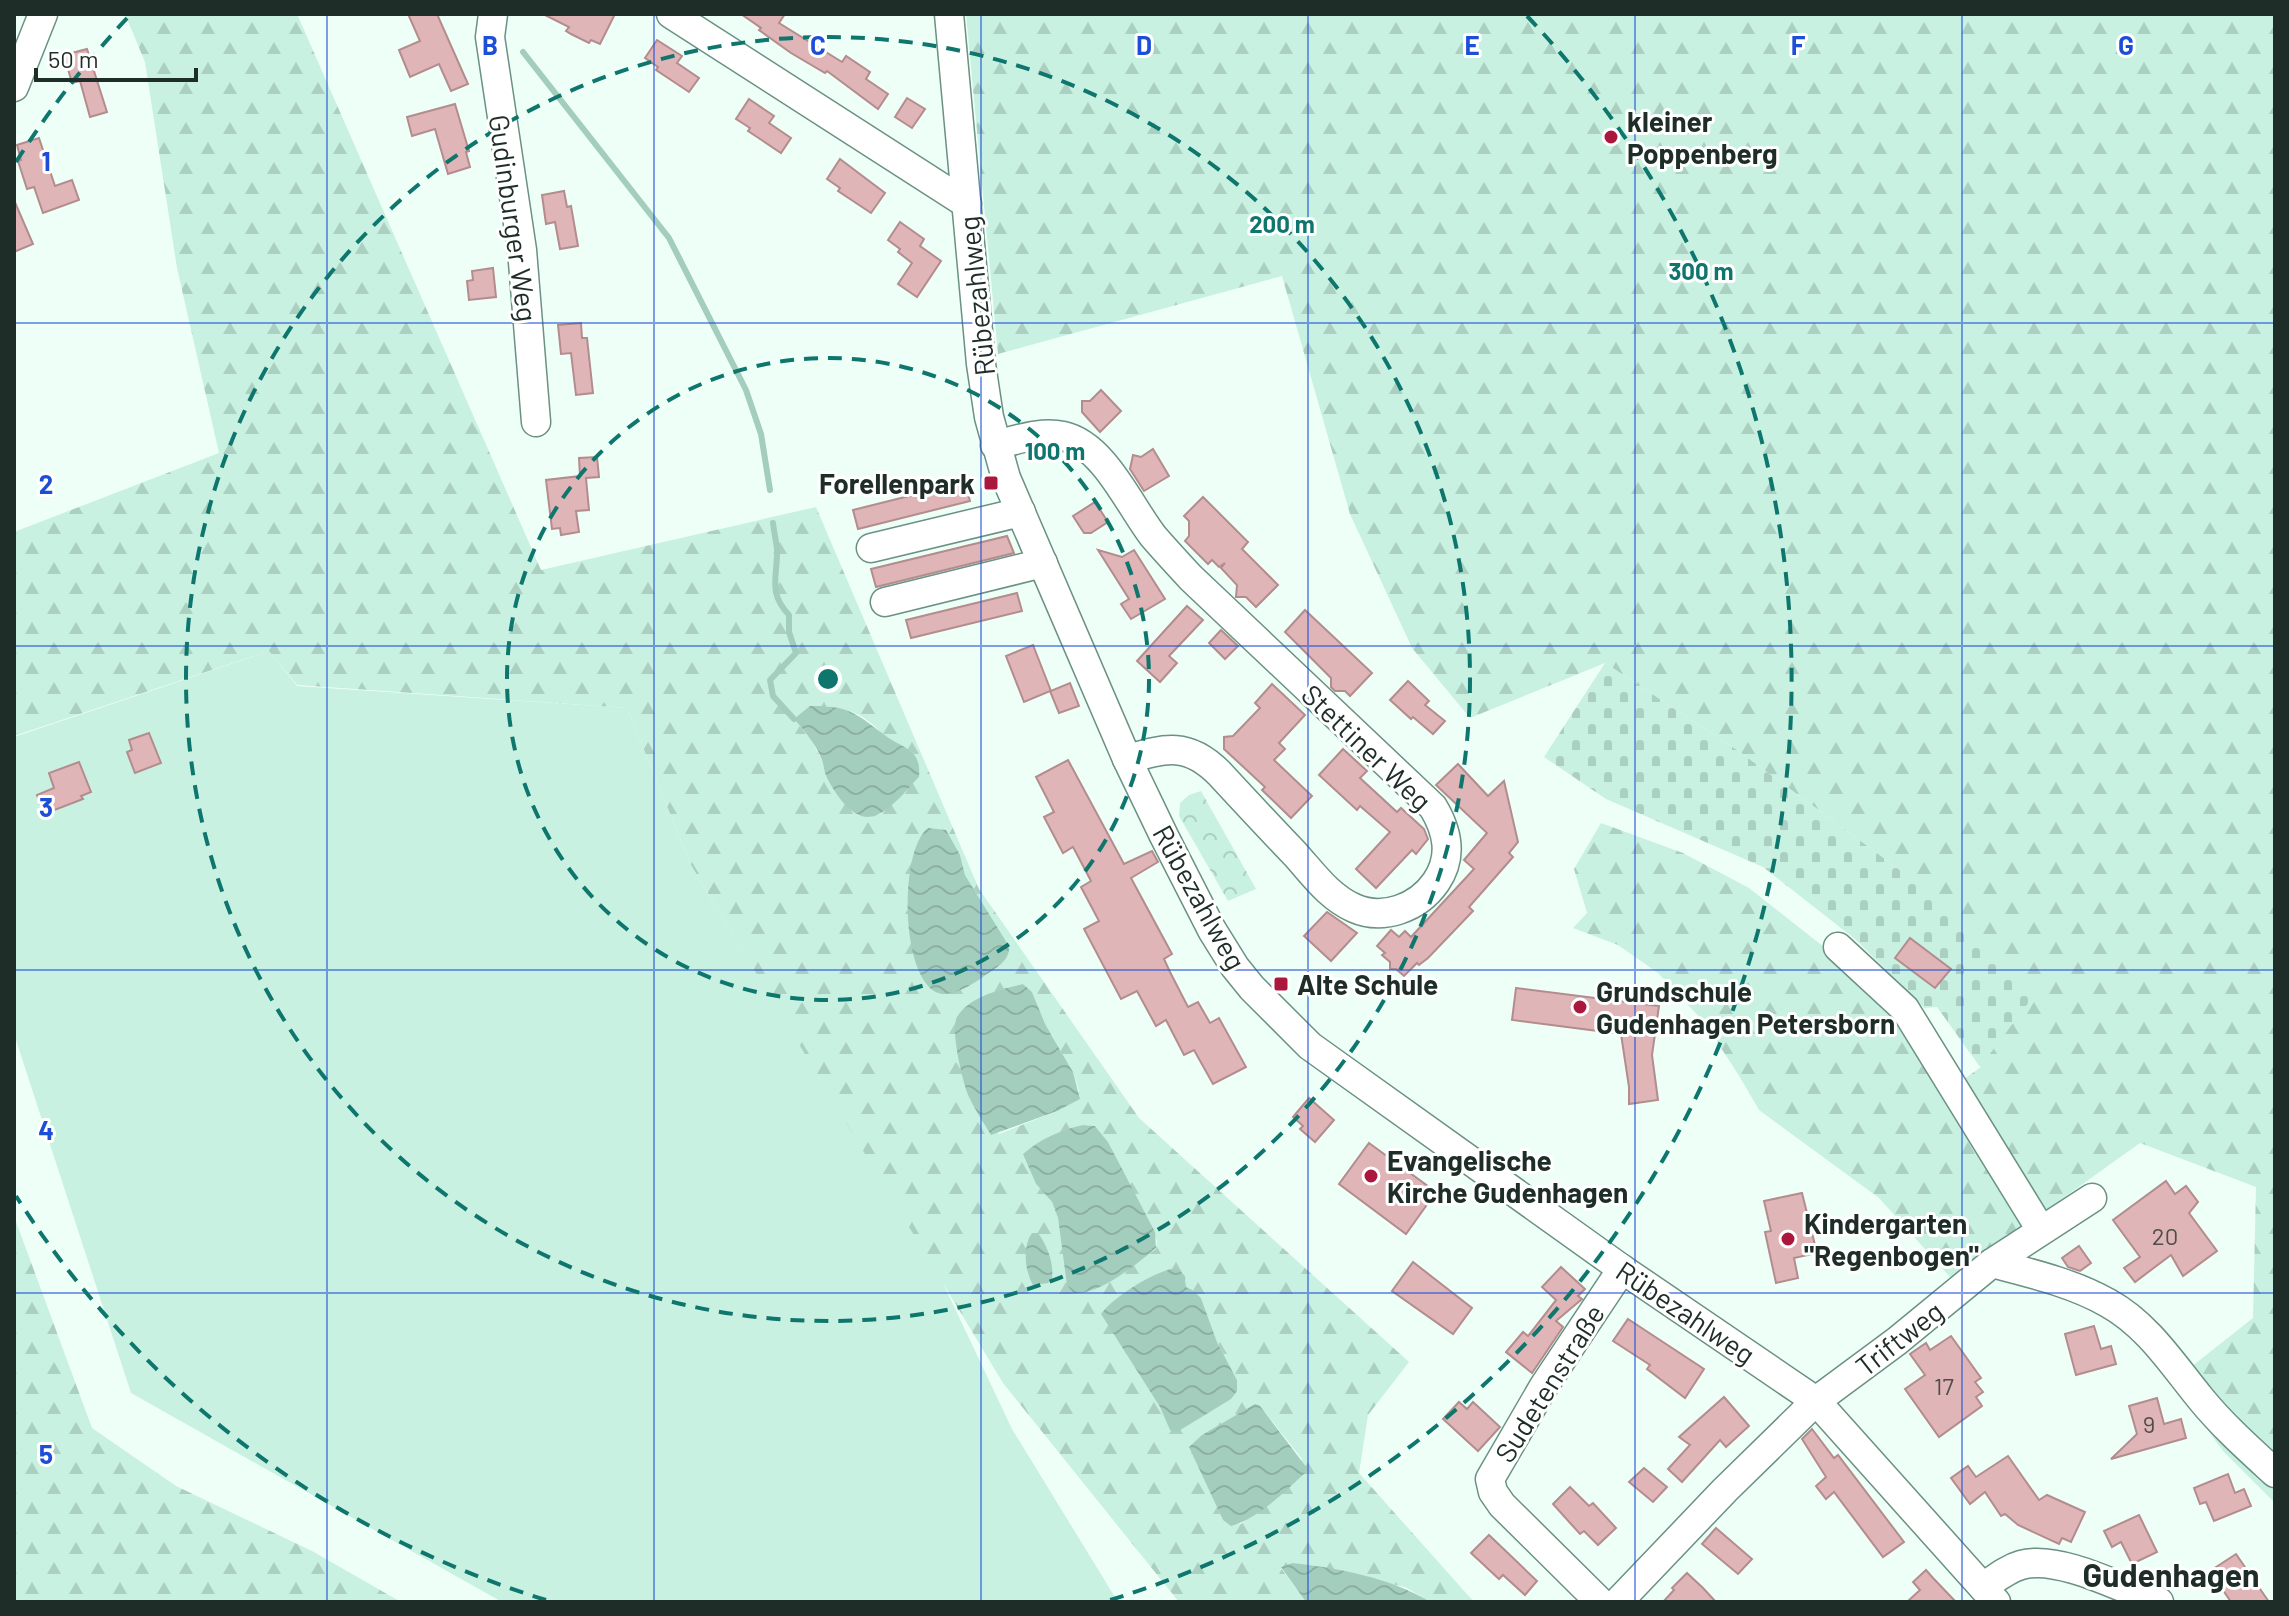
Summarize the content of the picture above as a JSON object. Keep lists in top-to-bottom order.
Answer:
{
  "streets": {
    "street": [
      "Gudinburger Weg",
      "Rübezahlweg",
      "Stettiner Weg",
      "Triftweg",
      "Sudetenstraße"
    ]
  },
  "crossings": [
    ["Rübezahlweg", "Stettiner Weg"],
    ["Rübezahlweg", "Triftweg"],
    ["Rübezahlweg", "Sudetenstraße"]
  ],
  "districts": ["Gudenhagen"],
  "places": {
    "other": [
      "kleiner Poppenberg",
      "Grundschule Gudenhagen Petersborn",
      "Evangelische Kirche Gudenhagen",
      "Kindergarten \"Regenbogen\""
    ],
    "transit": ["Forellenpark", "Alte Schule"]
  },
  "house_numbers": ["20", "17", "9"],
  "scale_bar": "50 m",
  "grid": {
    "columns": [
      "B",
      "C",
      "D",
      "E",
      "F",
      "G"
    ],
    "rows": [
      "1",
      "2",
      "3",
      "4",
      "5"
    ]
  },
  "rings": ["200 m", "300 m", "100 m"]
}
